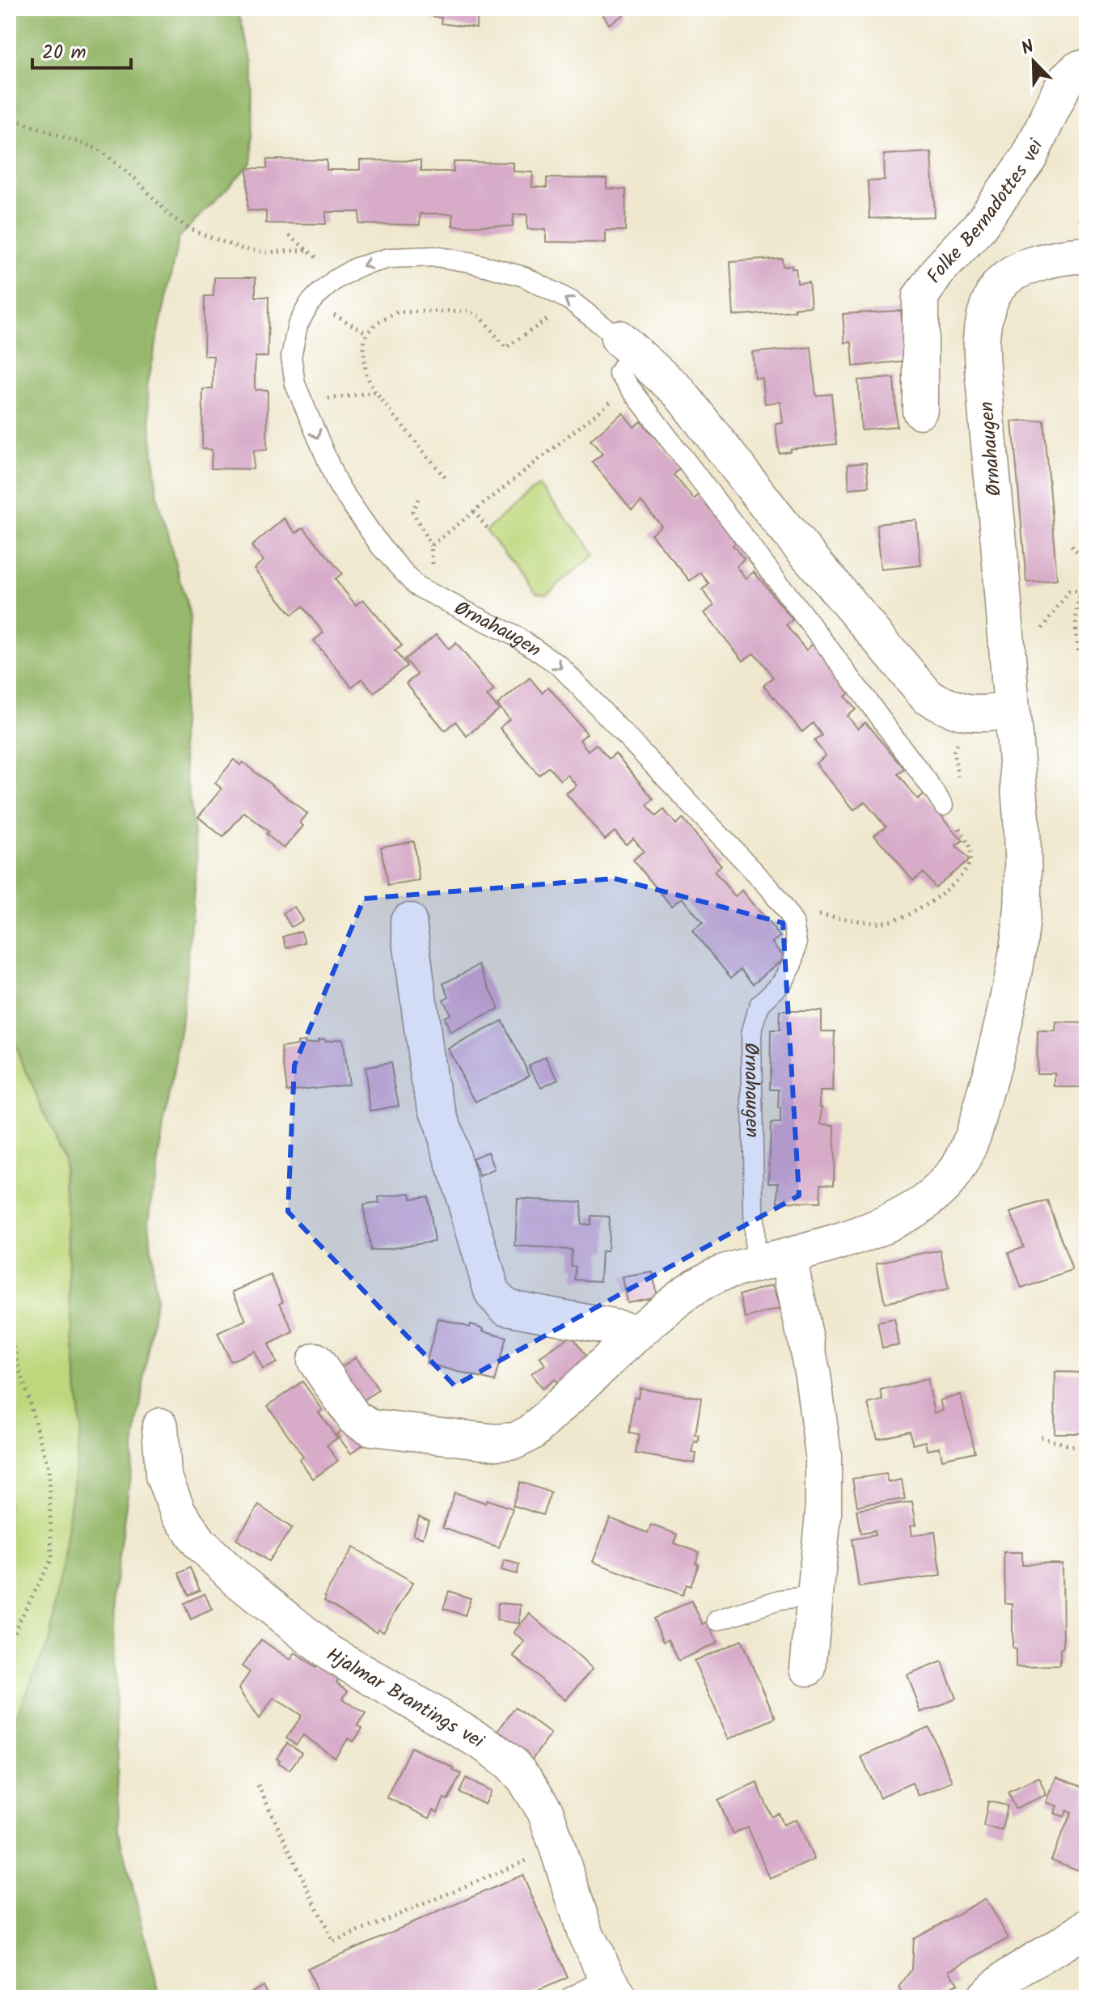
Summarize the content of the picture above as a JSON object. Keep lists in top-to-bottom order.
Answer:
{
  "streets": {
    "street": ["Folke Bernadottes vei", "Ørnahaugen", "Hjalmar Brantings vei"]
  },
  "scale_bar": "20 m",
  "north": "top left"
}
